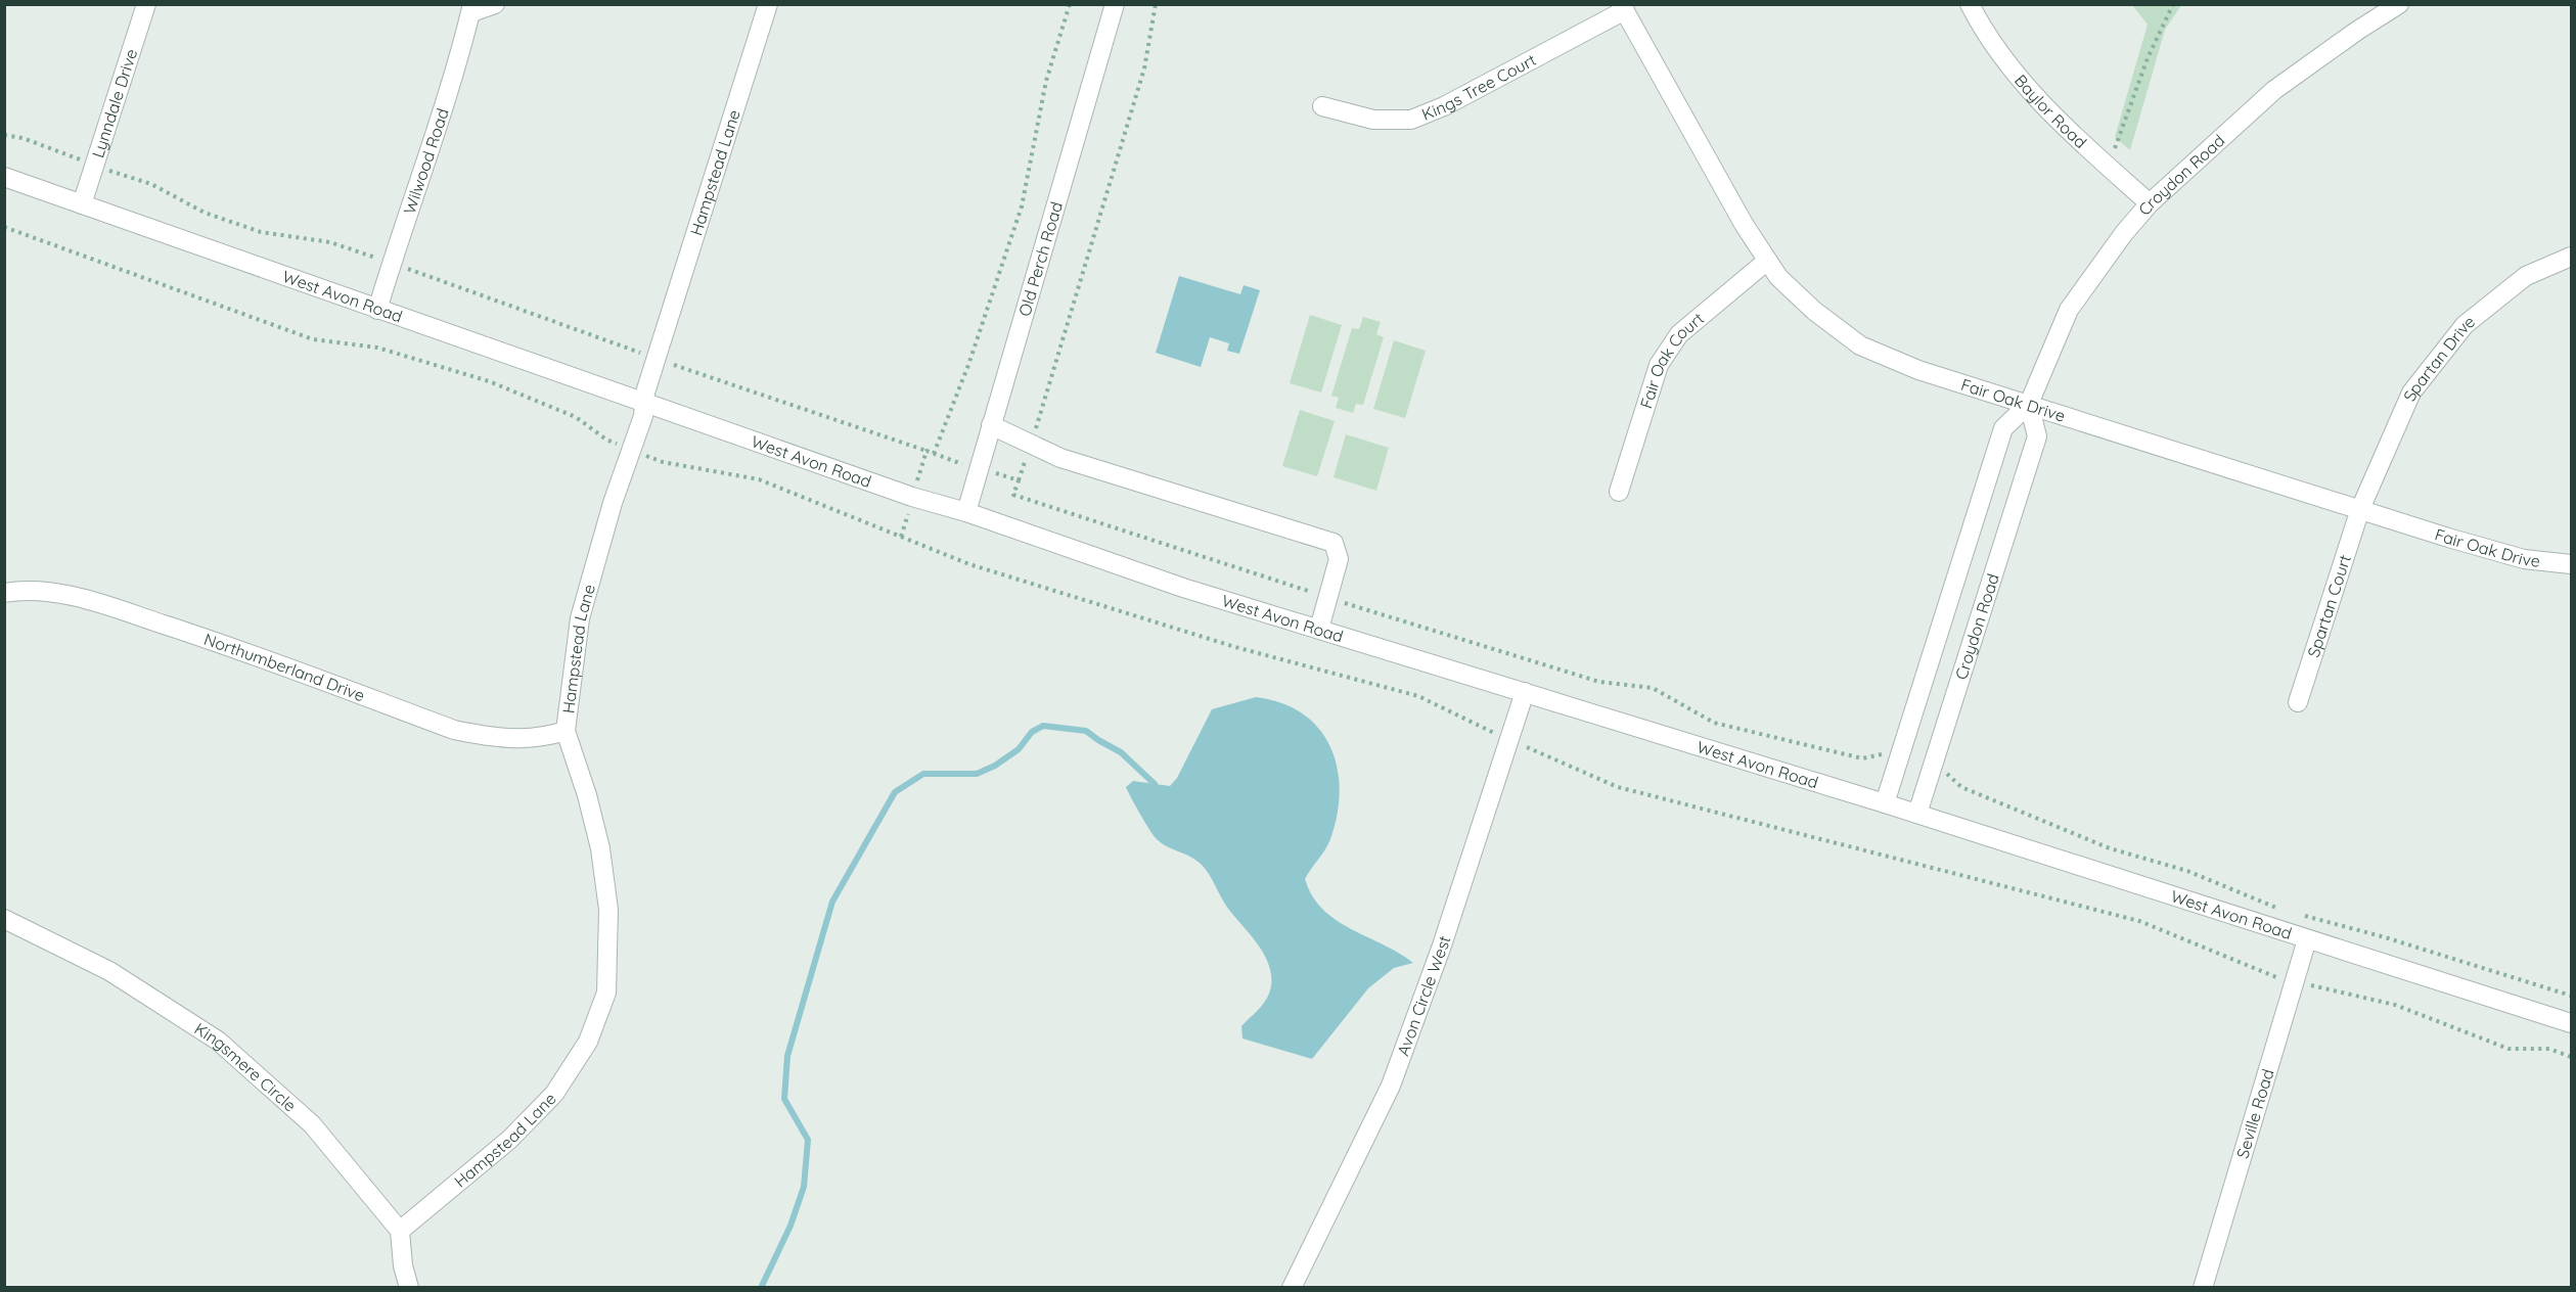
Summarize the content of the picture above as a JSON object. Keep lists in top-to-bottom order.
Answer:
{
  "streets": {
    "street": [
      "Kings Tree Court",
      "Lynndale Drive",
      "Baylor Road",
      "Wilwood Road",
      "Hampstead Lane",
      "Croydon Road",
      "Old Perch Road",
      "West Avon Road",
      "Spartan Drive",
      "Fair Oak Court",
      "Fair Oak Drive",
      "Spartan Court",
      "Northumberland Drive",
      "Avon Circle West",
      "Kingsmere Circle",
      "Seville Road"
    ]
  },
  "crossings": [
    ["Kings Tree Court", "Fair Oak Drive"],
    ["Lynndale Drive", "West Avon Road"],
    ["Baylor Road", "Croydon Road"],
    ["Wilwood Road", "West Avon Road"],
    ["Hampstead Lane", "West Avon Road"],
    ["Hampstead Lane", "Northumberland Drive"],
    ["Hampstead Lane", "Kingsmere Circle"],
    ["Croydon Road", "West Avon Road"],
    ["Croydon Road", "Fair Oak Drive"],
    ["Old Perch Road", "West Avon Road"],
    ["West Avon Road", "Avon Circle West"],
    ["West Avon Road", "Seville Road"],
    ["Spartan Drive", "Fair Oak Drive"],
    ["Spartan Drive", "Spartan Court"],
    ["Fair Oak Court", "Fair Oak Drive"],
    ["Fair Oak Drive", "Spartan Court"]
  ]
}
